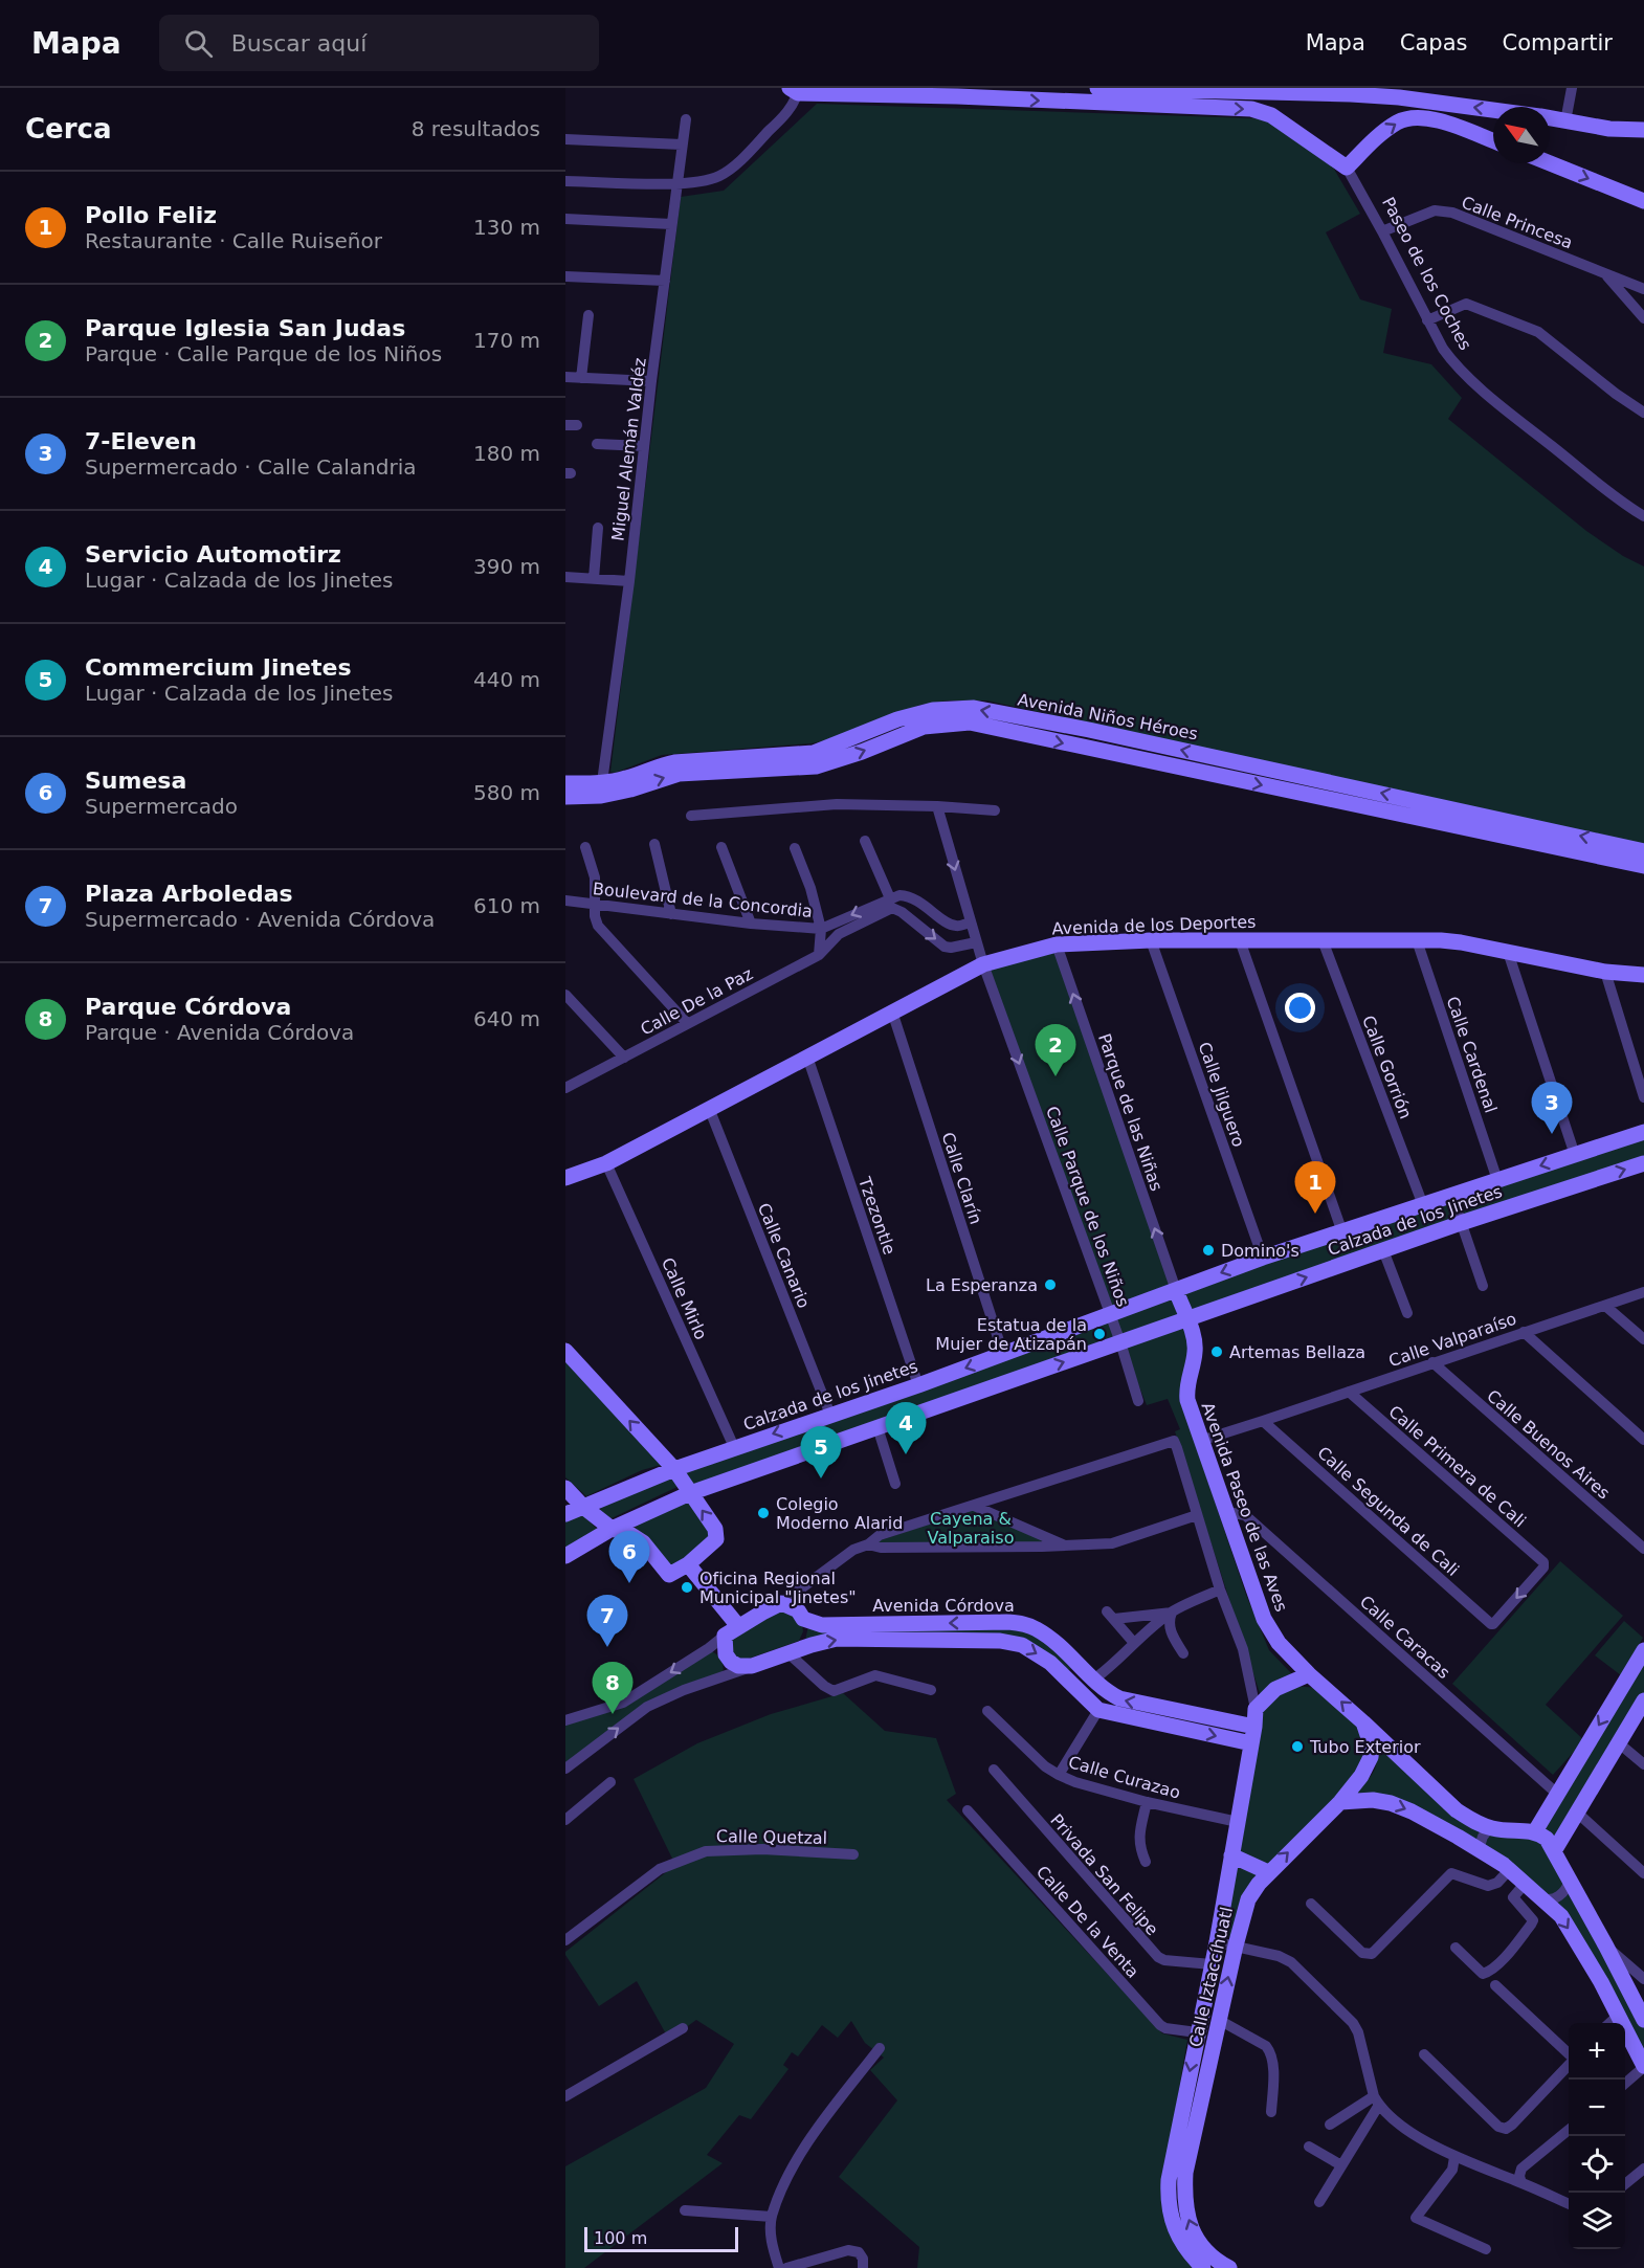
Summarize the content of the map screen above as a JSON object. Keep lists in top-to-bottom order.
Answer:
{
  "streets": {
    "main road": [
      "Paseo de los Coches",
      "Avenida Niños Héroes",
      "Avenida de los Deportes",
      "Calzada de los Jinetes",
      "Avenida Paseo de las Aves",
      "Avenida Córdova",
      "Calle Iztaccíhuatl"
    ],
    "street": [
      "Calle Princesa",
      "Miguel Alemán Valdéz",
      "Boulevard de la Concordia",
      "Calle De la Paz",
      "Calle Cardenal",
      "Calle Gorrión",
      "Calle Jilguero",
      "Parque de las Niñas",
      "Calle Clarín",
      "Calle Parque de los Niños",
      "Tzezontle",
      "Calle Canario",
      "Calle Mirlo",
      "Calle Valparaíso",
      "Calle Buenos Aires",
      "Calle Primera de Cali",
      "Calle Segunda de Cali",
      "Calle Caracas",
      "Calle Curazao",
      "Calle Quetzal",
      "Privada San Felipe",
      "Calle De la Venta"
    ]
  },
  "crossings": [
    ["Calle Princesa", "Paseo de los Coches"],
    ["Miguel Alemán Valdéz", "Avenida Niños Héroes"],
    ["Avenida de los Deportes", "Calle Cardenal"],
    ["Avenida de los Deportes", "Calle Gorrión"],
    ["Avenida de los Deportes", "Calle Jilguero"],
    ["Avenida de los Deportes", "Parque de las Niñas"],
    ["Avenida de los Deportes", "Calle Clarín"],
    ["Avenida de los Deportes", "Calle Parque de los Niños"],
    ["Avenida de los Deportes", "Tzezontle"],
    ["Avenida de los Deportes", "Calle Canario"],
    ["Avenida de los Deportes", "Calle Mirlo"],
    ["Calle Cardenal", "Calzada de los Jinetes"],
    ["Calle Gorrión", "Calzada de los Jinetes"],
    ["Calle Jilguero", "Calzada de los Jinetes"],
    ["Parque de las Niñas", "Calzada de los Jinetes"],
    ["Parque de las Niñas", "Avenida Paseo de las Aves"],
    ["Calle Clarín", "Calzada de los Jinetes"],
    ["Calle Parque de los Niños", "Calzada de los Jinetes"],
    ["Tzezontle", "Calzada de los Jinetes"],
    ["Calzada de los Jinetes", "Calle Canario"],
    ["Calzada de los Jinetes", "Calle Mirlo"],
    ["Calzada de los Jinetes", "Avenida Paseo de las Aves"],
    ["Calle Valparaíso", "Calle Buenos Aires"],
    ["Calle Valparaíso", "Calle Primera de Cali"],
    ["Calle Valparaíso", "Avenida Paseo de las Aves"],
    ["Calle Valparaíso", "Calle Segunda de Cali"],
    ["Calle Primera de Cali", "Calle Segunda de Cali"],
    ["Avenida Paseo de las Aves", "Calle Caracas"],
    ["Avenida Paseo de las Aves", "Calle Iztaccíhuatl"],
    ["Avenida Córdova", "Calle Iztaccíhuatl"],
    ["Calle Curazao", "Calle Iztaccíhuatl"],
    ["Privada San Felipe", "Calle Iztaccíhuatl"],
    ["Calle De la Venta", "Calle Iztaccíhuatl"]
  ],
  "one_way": ["Parque de las Niñas", "Calle Parque de los Niños", "Calle Primera de Cali"],
  "parks": ["Cayena & Valparaiso"],
  "places": [
    "Domino's",
    "La Esperanza",
    "Estatua de la Mujer de Atizapán",
    "Artemas Bellaza",
    "Colegio Moderno Alarid",
    "Oficina Regional Municipal \"Jinetes\"",
    "Tubo Exterior"
  ],
  "scale_bar": "100 m",
  "north": "top left",
  "page": {
    "header": "Mapa",
    "search": "Buscar aquí",
    "nav": ["Mapa", "Capas", "Compartir"],
    "heading": ["Cerca", "8 resultados"],
    "list": [
      {
        "mark": "1",
        "name": "Pollo Feliz",
        "note": "Restaurante · Calle Ruiseñor",
        "value": "130 m"
      },
      {
        "mark": "2",
        "name": "Parque Iglesia San Judas",
        "note": "Parque · Calle Parque de los Niños",
        "value": "170 m"
      },
      {
        "mark": "3",
        "name": "7-Eleven",
        "note": "Supermercado · Calle Calandria",
        "value": "180 m"
      },
      {
        "mark": "4",
        "name": "Servicio Automotirz",
        "note": "Lugar · Calzada de los Jinetes",
        "value": "390 m"
      },
      {
        "mark": "5",
        "name": "Commercium Jinetes",
        "note": "Lugar · Calzada de los Jinetes",
        "value": "440 m"
      },
      {
        "mark": "6",
        "name": "Sumesa",
        "note": "Supermercado",
        "value": "580 m"
      },
      {
        "mark": "7",
        "name": "Plaza Arboledas",
        "note": "Supermercado · Avenida Córdova",
        "value": "610 m"
      },
      {
        "mark": "8",
        "name": "Parque Córdova",
        "note": "Parque · Avenida Córdova",
        "value": "640 m"
      }
    ],
    "pins": [
      "2",
      "3",
      "1",
      "4",
      "5",
      "6",
      "7",
      "8"
    ],
    "map_buttons": ["+", "−"],
    "scale": "100 m"
  }
}
